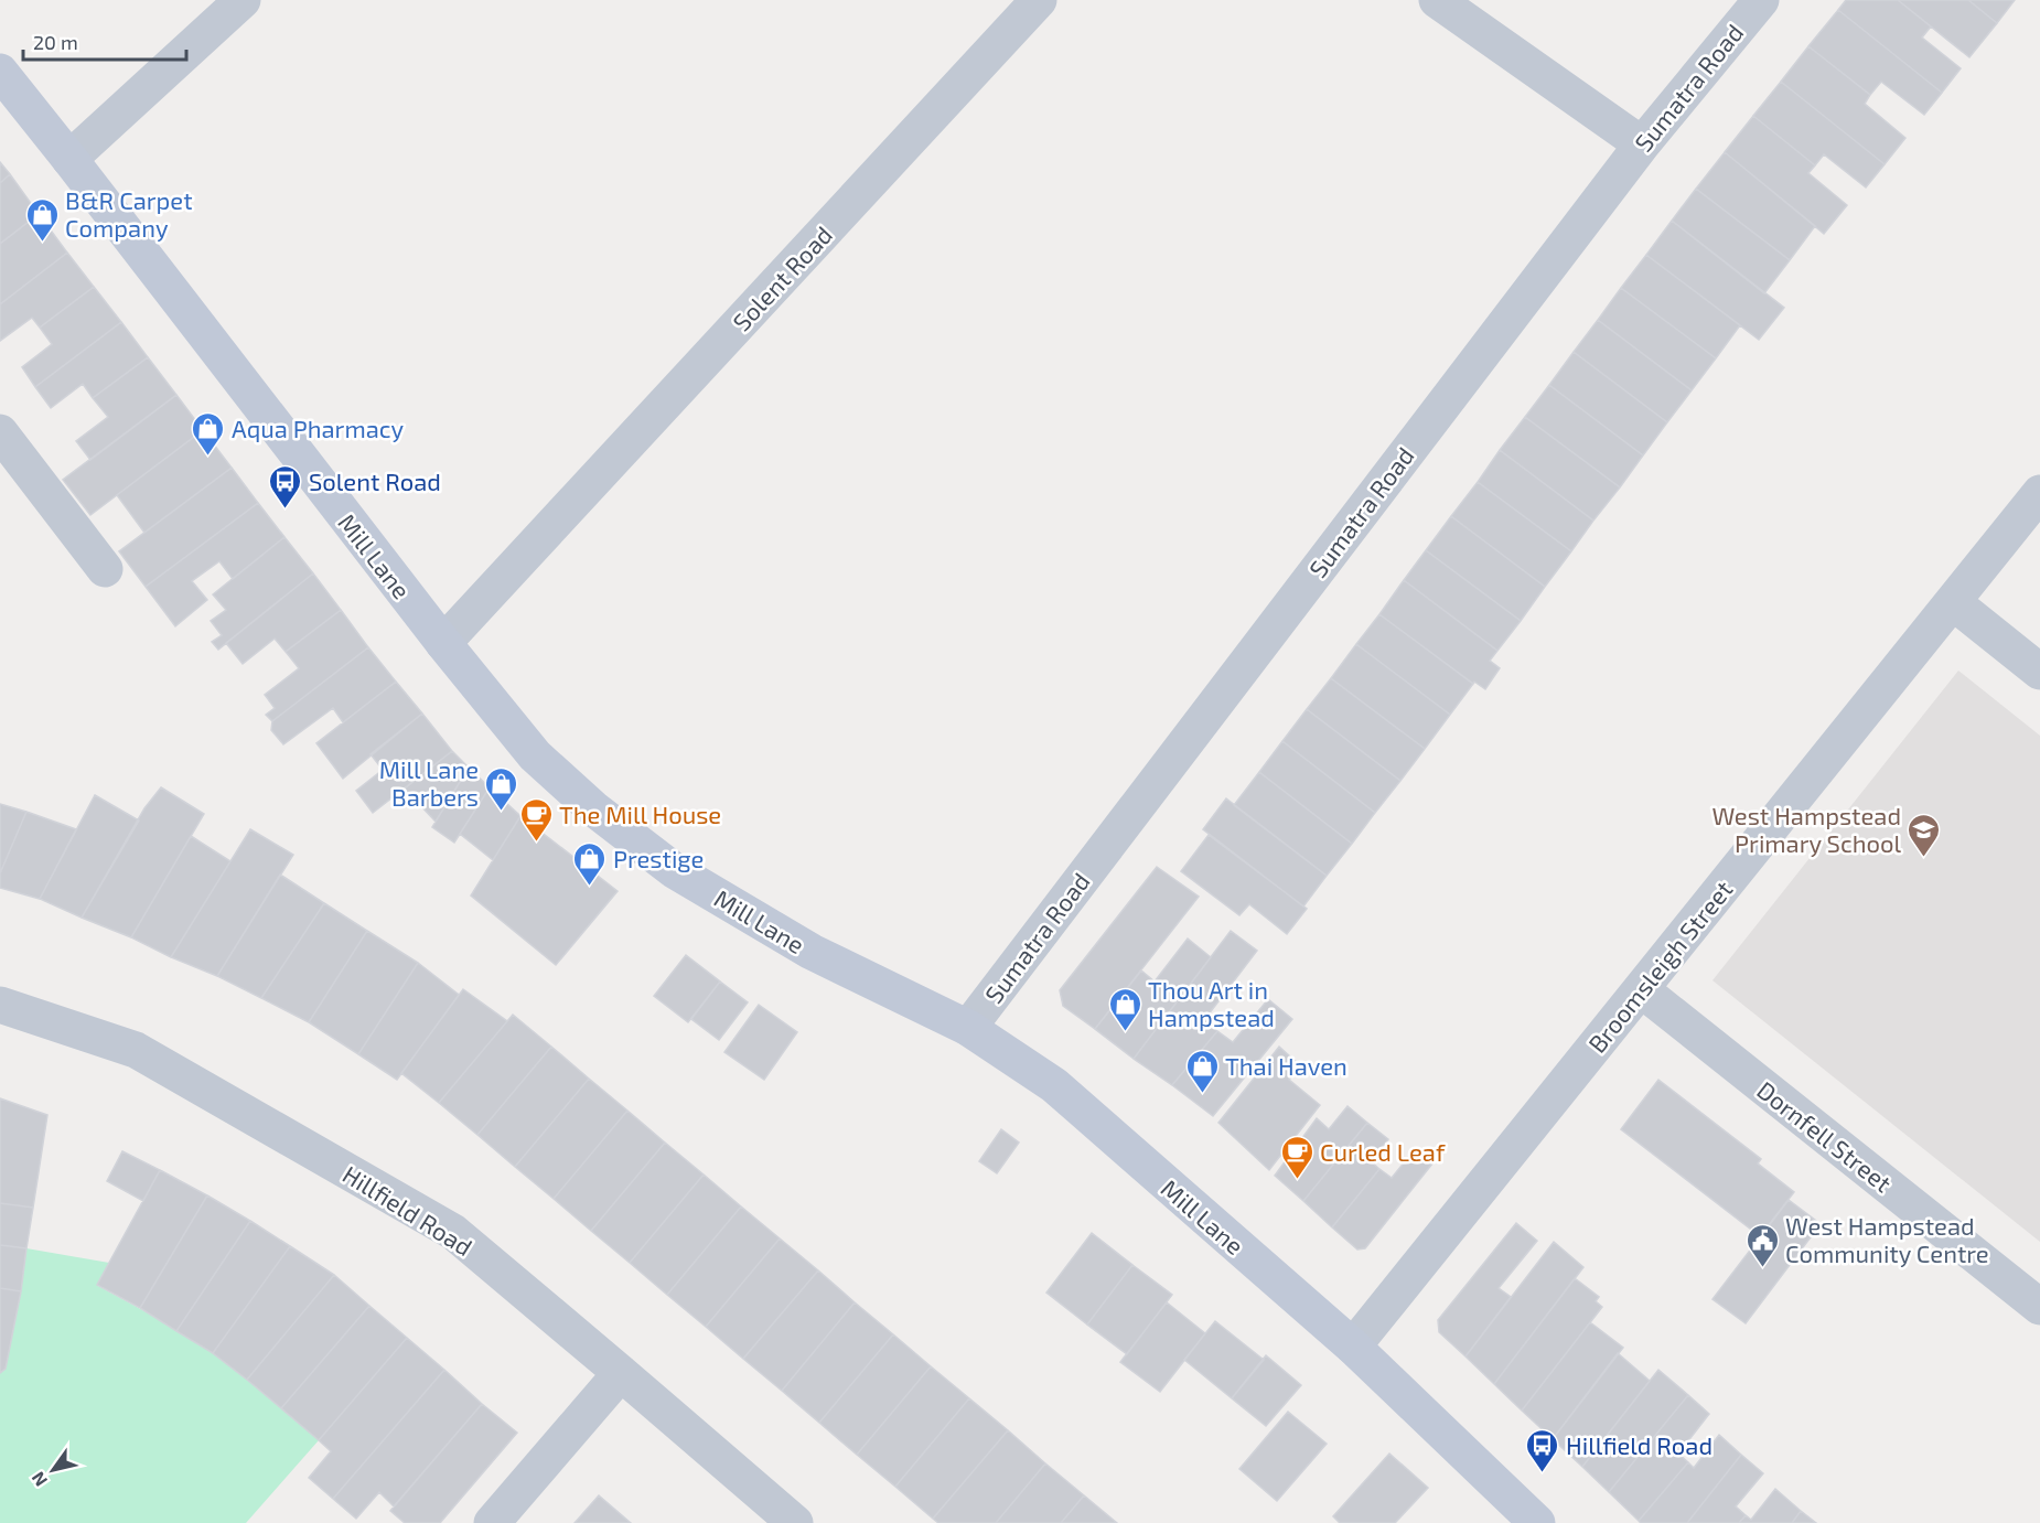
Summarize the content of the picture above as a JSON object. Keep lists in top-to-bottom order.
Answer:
{
  "streets": {
    "street": [
      "Sumatra Road",
      "Solent Road",
      "Mill Lane",
      "Broomsleigh Street",
      "Dornfell Street",
      "Hillfield Road"
    ]
  },
  "crossings": [
    ["Sumatra Road", "Mill Lane"],
    ["Solent Road", "Mill Lane"],
    ["Mill Lane", "Broomsleigh Street"],
    ["Broomsleigh Street", "Dornfell Street"]
  ],
  "places": {
    "shop": [
      "B&R Carpet Company",
      "Aqua Pharmacy",
      "Mill Lane Barbers",
      "Prestige",
      "Thou Art in Hampstead",
      "Thai Haven"
    ],
    "bus stop": ["Solent Road", "Hillfield Road"],
    "cafe": ["The Mill House", "Curled Leaf"],
    "school or university": ["West Hampstead Primary School"],
    "public building": ["West Hampstead Community Centre"]
  },
  "scale_bar": "20 m",
  "north": "bottom left"
}
